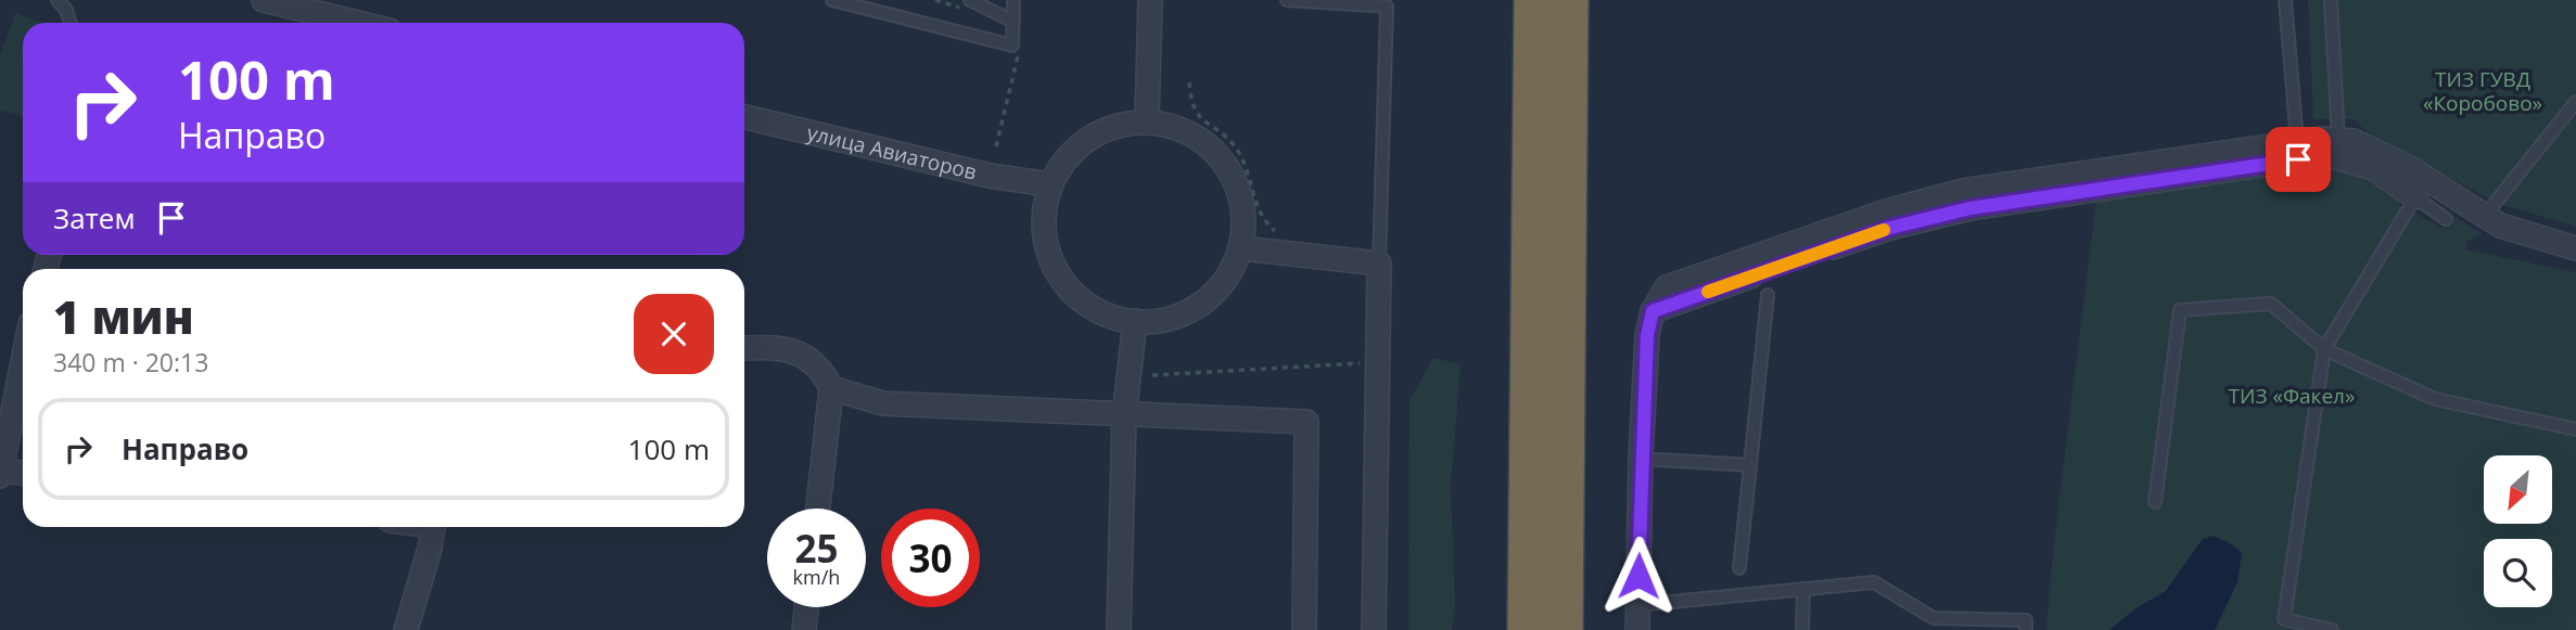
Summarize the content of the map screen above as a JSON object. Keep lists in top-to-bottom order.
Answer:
{
  "streets": {
    "street": ["улица Авиаторов"]
  },
  "parks": ["ТИЗ ГУВД «Коробово»", "ТИЗ «Факел»"],
  "north": "bottom left",
  "page": {
    "turn": ["100 m", "Направо"],
    "then": "Затем",
    "heading": ["1 мин", "340 m · 20:13"],
    "list": [
      {
        "name": "Направо",
        "value": "100 m"
      }
    ],
    "speed": "25 km/h",
    "limit": "30"
  }
}
